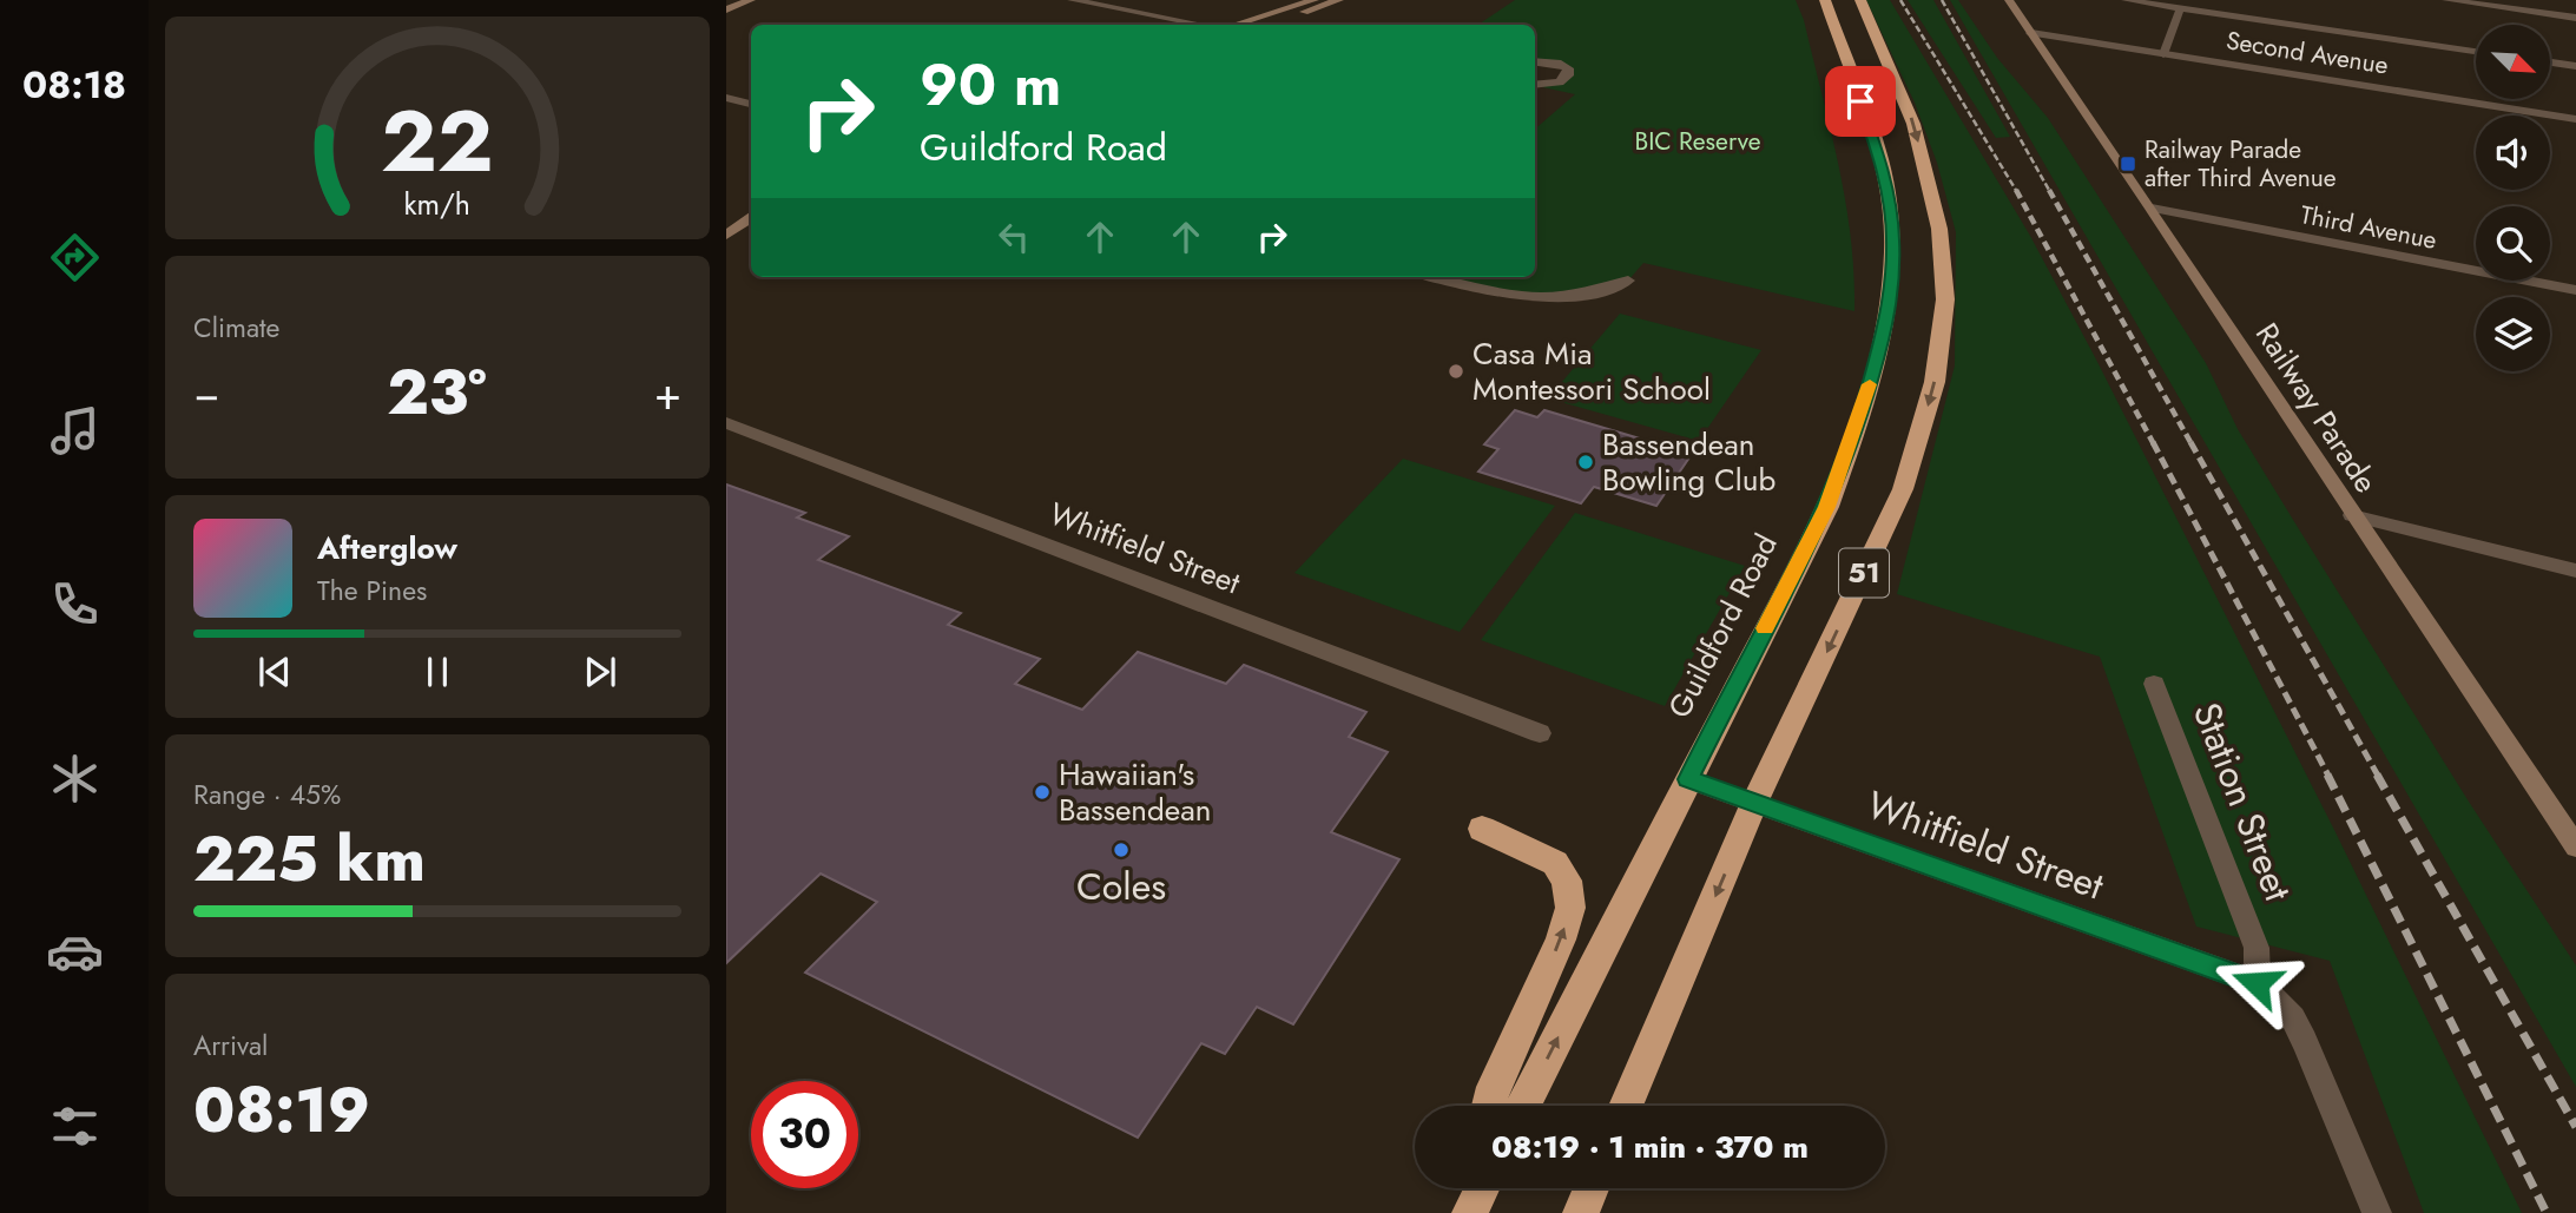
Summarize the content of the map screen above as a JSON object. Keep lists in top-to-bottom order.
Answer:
{
  "streets": {
    "highway": ["51", "Guildford Road"],
    "street": [
      "Second Avenue",
      "Third Avenue",
      "Railway Parade",
      "Whitfield Street",
      "Station Street"
    ]
  },
  "crossings": [
    ["Second Avenue", "Railway Parade"],
    ["Third Avenue", "Railway Parade"],
    ["Whitfield Street", "51"],
    ["Whitfield Street", "Guildford Road"],
    ["Whitfield Street", "Station Street"]
  ],
  "parks": ["BIC Reserve"],
  "places": {
    "transit": ["Railway Parade after Third Avenue"],
    "other": [
      "Casa Mia Montessori School",
      "Bassendean Bowling Club",
      "Hawaiian's Bassendean",
      "Coles"
    ]
  },
  "north": "bottom right",
  "page": {
    "tabs": "08:18",
    "turn": ["90 m", "Guildford Road"],
    "tile": [
      "Climate",
      ["Range · 45%", "225 km"],
      ["Arrival", "08:19"]
    ],
    "heat": ["−", "23°", "+"],
    "song": ["Afterglow", "The Pines"],
    "limit": "30",
    "trip": "08:19 · 1 min · 370 m",
    "gauge": ["22", "km/h"]
  }
}
